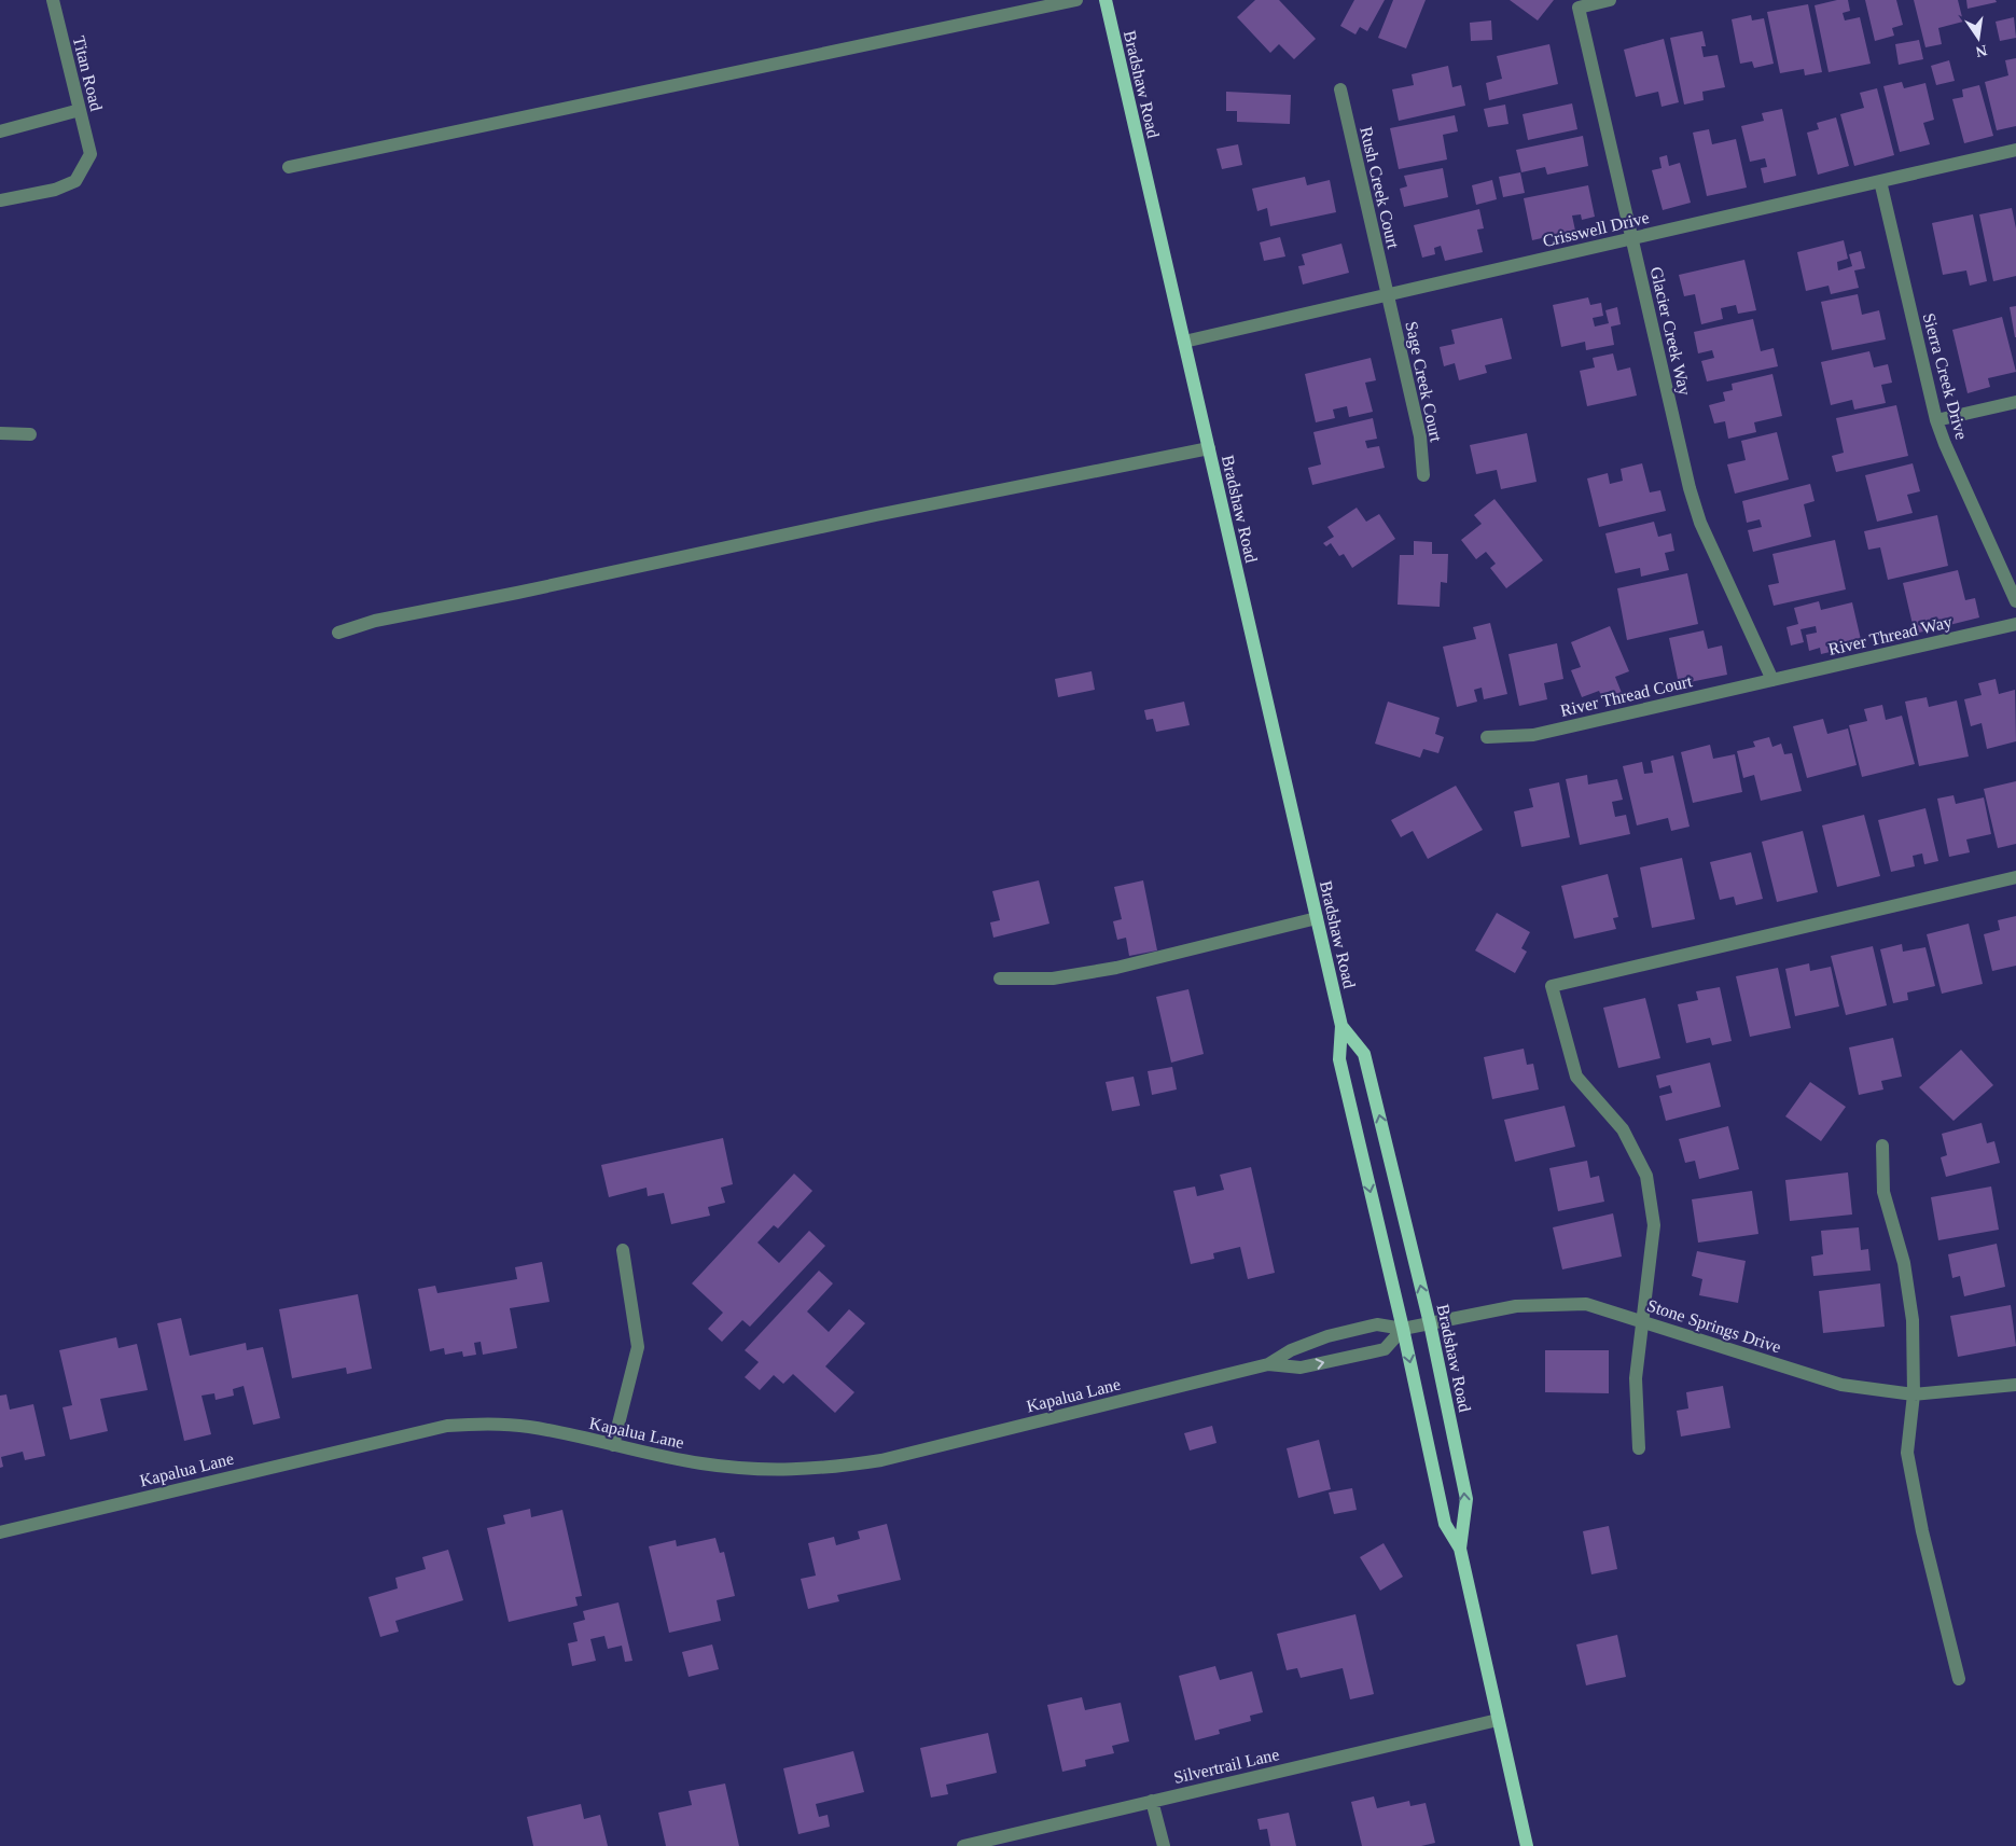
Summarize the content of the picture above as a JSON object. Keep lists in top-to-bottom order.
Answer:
{
  "streets": {
    "main road": ["Bradshaw Road"],
    "street": [
      "Titan Road",
      "Rush Creek Court",
      "Crisswell Drive",
      "Glacier Creek Way",
      "Sierra Creek Drive",
      "Sage Creek Court",
      "River Thread Way",
      "River Thread Court",
      "Stone Springs Drive",
      "Kapalua Lane",
      "Silvertrail Lane"
    ]
  },
  "crossings": [
    ["Bradshaw Road", "Crisswell Drive"],
    ["Bradshaw Road", "Stone Springs Drive"],
    ["Bradshaw Road", "Kapalua Lane"],
    ["Bradshaw Road", "Silvertrail Lane"],
    ["Rush Creek Court", "Crisswell Drive"],
    ["Rush Creek Court", "Sage Creek Court"],
    ["Crisswell Drive", "Glacier Creek Way"],
    ["Crisswell Drive", "Sierra Creek Drive"],
    ["Crisswell Drive", "Sage Creek Court"],
    ["Glacier Creek Way", "River Thread Way"],
    ["Glacier Creek Way", "River Thread Court"],
    ["River Thread Way", "River Thread Court"],
    ["Stone Springs Drive", "Kapalua Lane"]
  ],
  "north": "bottom"
}
